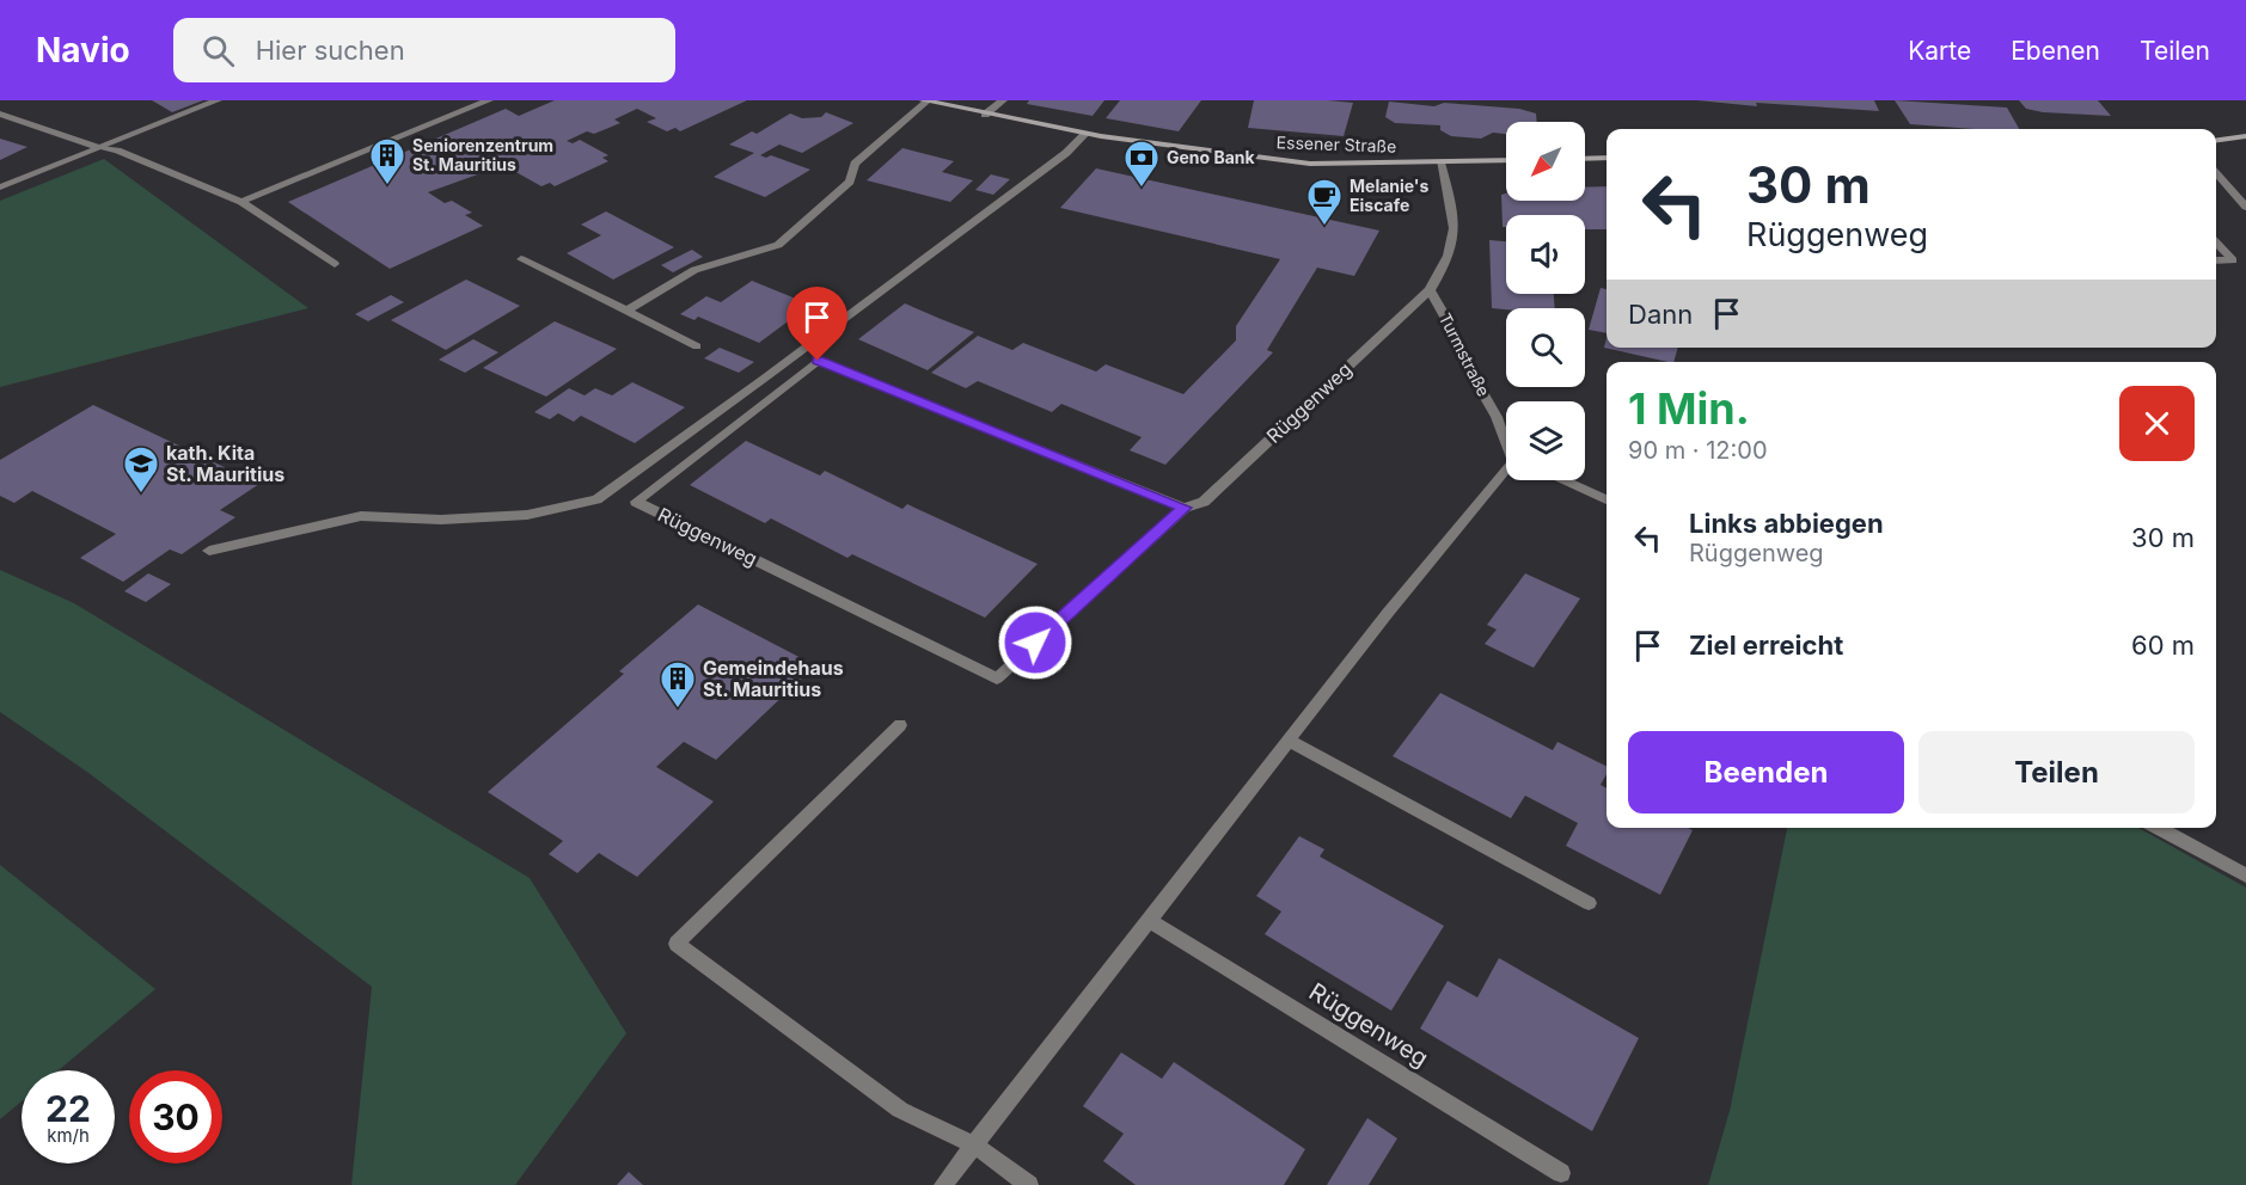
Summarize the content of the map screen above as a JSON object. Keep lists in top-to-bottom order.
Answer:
{
  "streets": {
    "street": ["Essener Straße", "Turmstraße", "Rüggenweg"]
  },
  "crossings": [
    ["Essener Straße", "Turmstraße"],
    ["Turmstraße", "Rüggenweg"]
  ],
  "places": {
    "building": ["Seniorenzentrum St. Mauritius", "Gemeindehaus St. Mauritius"],
    "bank": ["Geno Bank"],
    "cafe": ["Melanie's Eiscafe"],
    "school or university": ["kath. Kita St. Mauritius"]
  },
  "north": "bottom left",
  "page": {
    "header": "Navio",
    "search": "Hier suchen",
    "nav": ["Karte", "Ebenen", "Teilen"],
    "turn": ["30 m", "Rüggenweg"],
    "then": "Dann",
    "heading": ["1 Min.", "90 m · 12:00"],
    "list": [
      {
        "name": "Links abbiegen",
        "note": "Rüggenweg",
        "value": "30 m"
      },
      {
        "name": "Ziel erreicht",
        "value": "60 m"
      }
    ],
    "buttons": ["Beenden", "Teilen"],
    "speed": "22 km/h",
    "limit": "30"
  }
}
